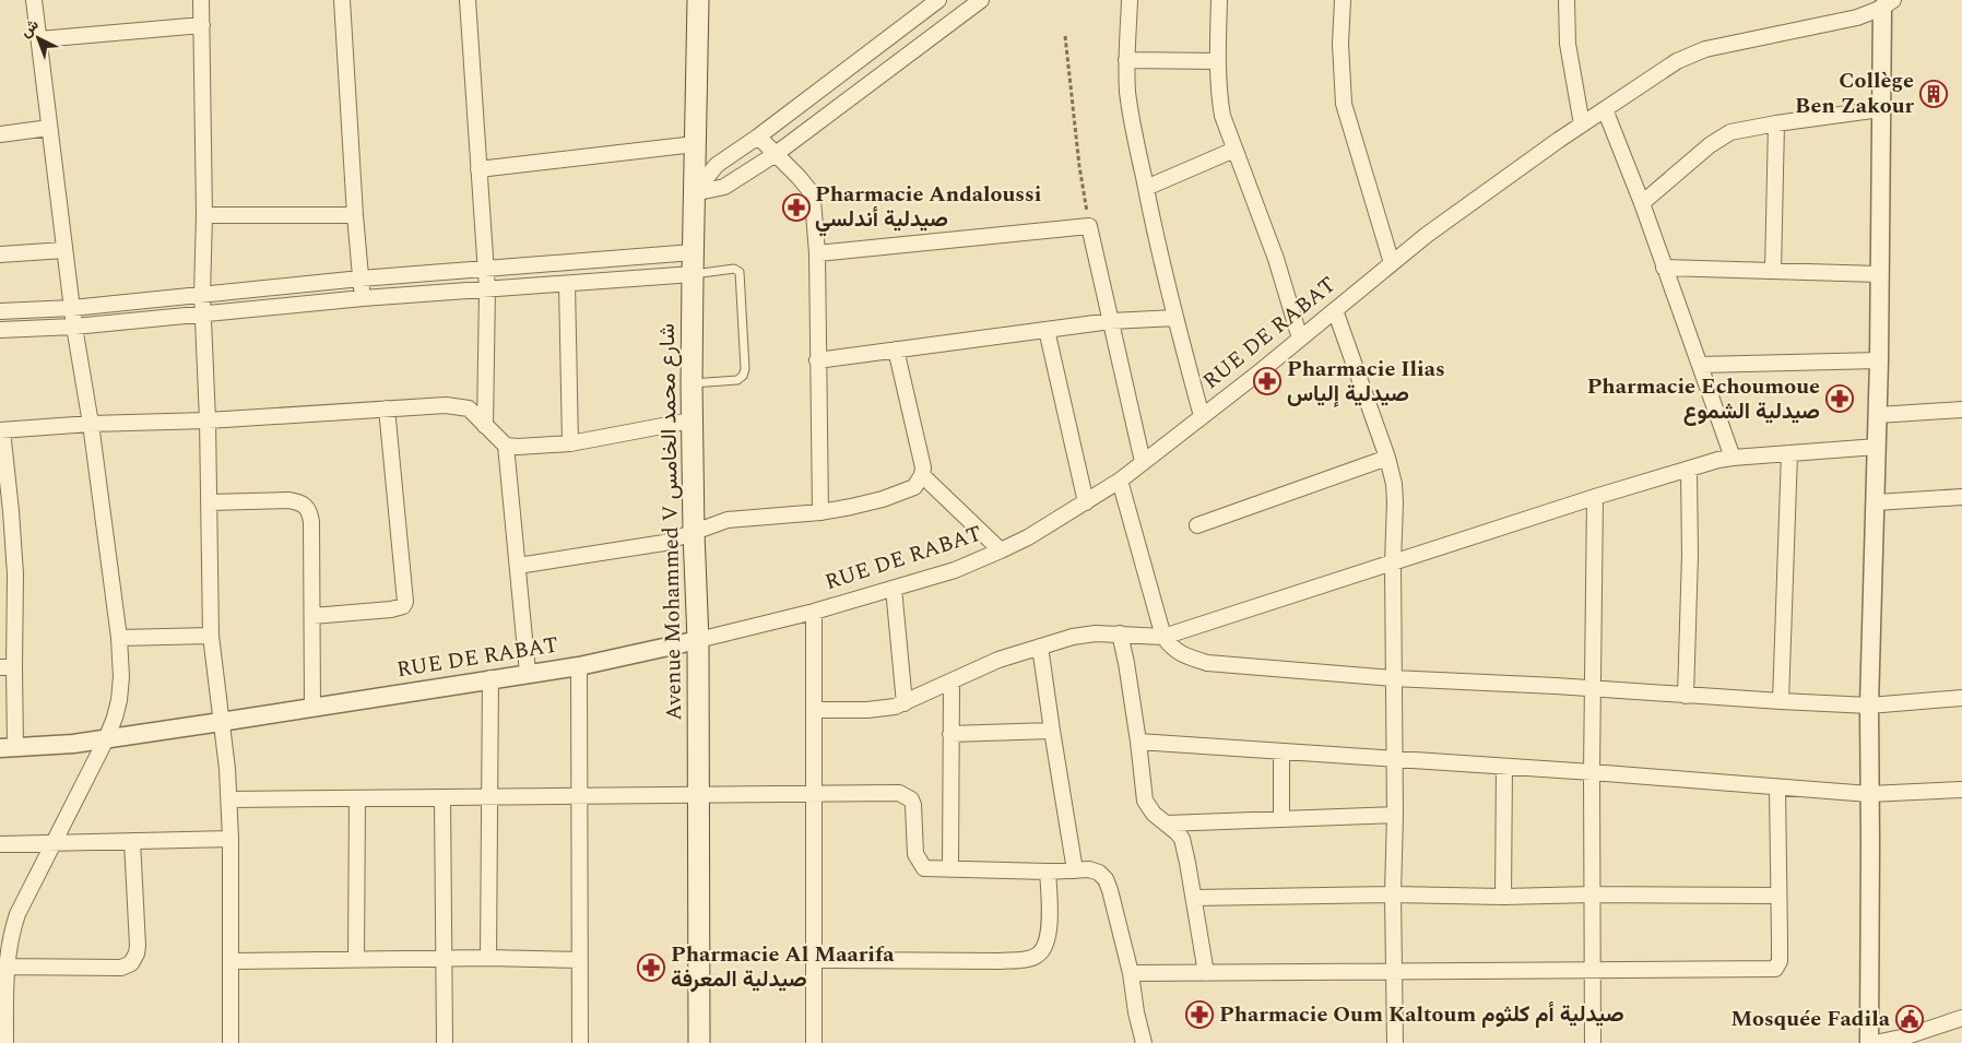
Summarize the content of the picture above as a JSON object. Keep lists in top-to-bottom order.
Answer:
{
  "streets": {
    "main road": ["Avenue Mohammed V شارع محمد الخامس"],
    "street": ["RUE DE RABAT"]
  },
  "crossings": [
    ["RUE DE RABAT", "Avenue Mohammed V شارع محمد الخامس"]
  ],
  "places": {
    "building": ["Collège Ben Zakour"],
    "pharmacy": [
      "Pharmacie Andaloussi صيدلية أندلسي",
      "Pharmacie Ilias صيدلية إلياس",
      "Pharmacie Echoumoue صيدلية الشموع",
      "Pharmacie Al Maarifa صيدلية المعرفة",
      "Pharmacie Oum Kaltoum صيدلية أم كلثوم"
    ],
    "public building": ["Mosquée Fadila"]
  },
  "north": "top left"
}
